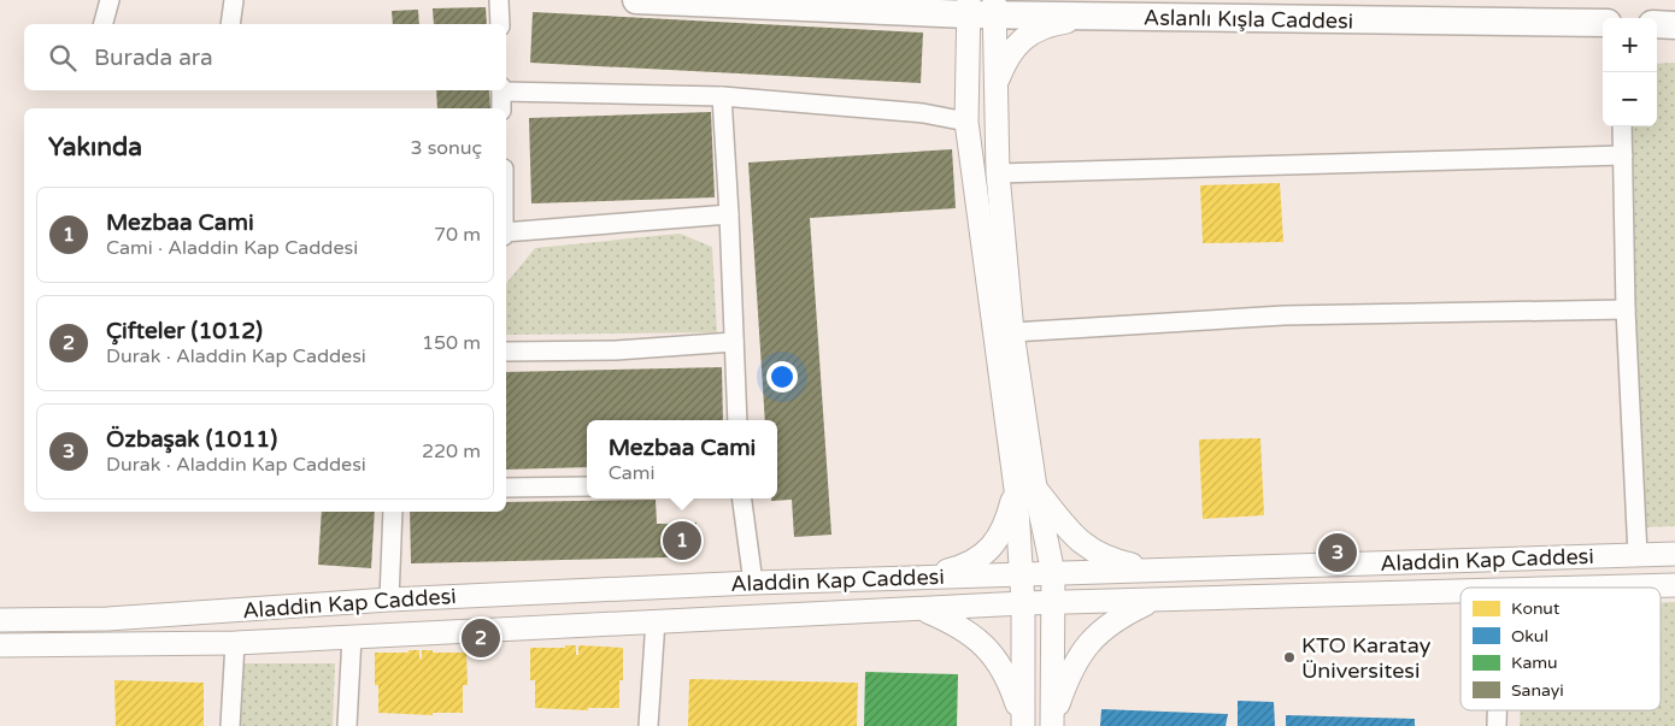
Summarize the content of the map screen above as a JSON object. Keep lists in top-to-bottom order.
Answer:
{
  "streets": {
    "main road": ["Aslanlı Kışla Caddesi"],
    "street": ["Aladdin Kap Caddesi"]
  },
  "places": ["KTO Karatay Üniversitesi"],
  "legend": [
    "Konut",
    "Okul",
    "Kamu",
    "Sanayi"
  ],
  "page": {
    "map_buttons": ["+", "−"],
    "search": "Burada ara",
    "heading": ["Yakında", "3 sonuç"],
    "list": [
      {
        "mark": "1",
        "name": "Mezbaa Cami",
        "note": "Cami · Aladdin Kap Caddesi",
        "value": "70 m"
      },
      {
        "mark": "2",
        "name": "Çifteler (1012)",
        "note": "Durak · Aladdin Kap Caddesi",
        "value": "150 m"
      },
      {
        "mark": "3",
        "name": "Özbaşak (1011)",
        "note": "Durak · Aladdin Kap Caddesi",
        "value": "220 m"
      }
    ],
    "popup": ["Mezbaa Cami", "Cami"],
    "pins": ["1", "3", "2"]
  }
}
